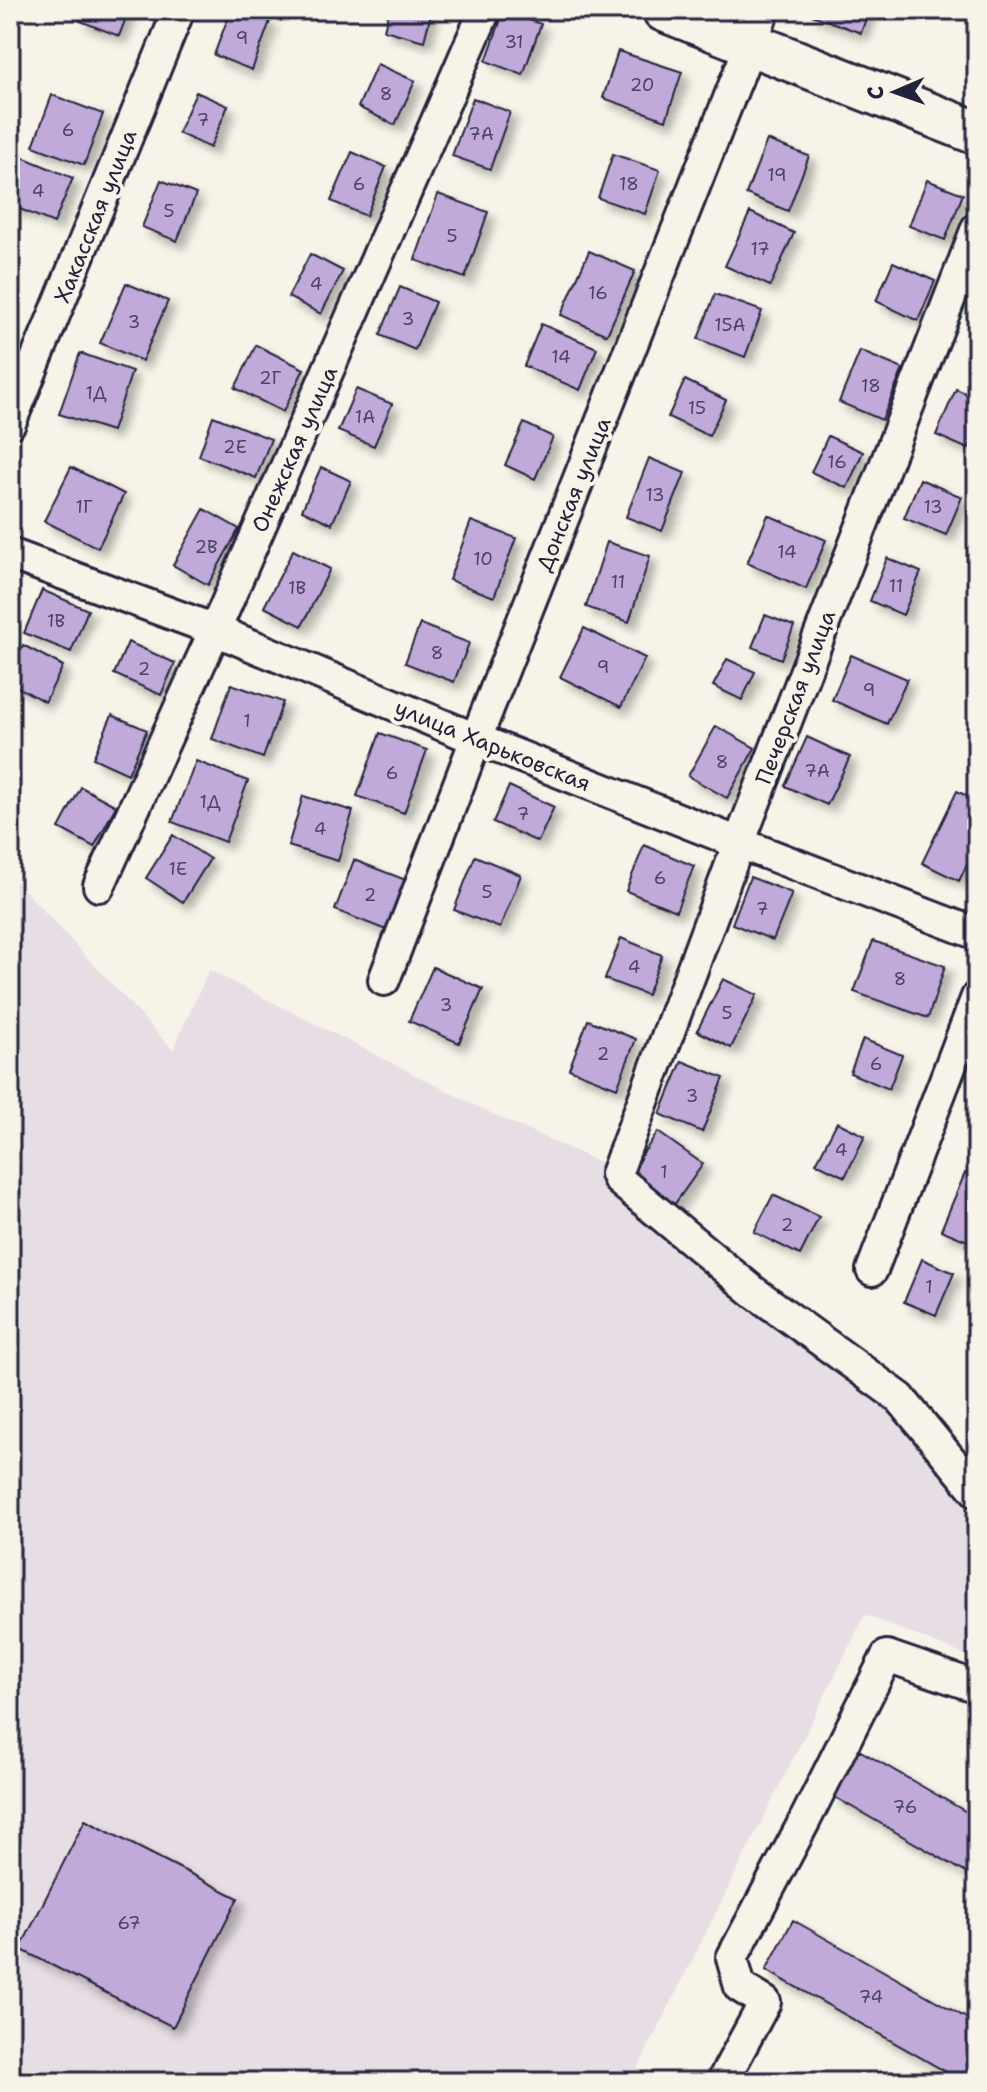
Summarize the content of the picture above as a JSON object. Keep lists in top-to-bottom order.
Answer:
{
  "streets": {
    "street": [
      "Хакасская улица",
      "Онежская улица",
      "Донская улица",
      "Печерская улица",
      "улица Харьковская"
    ]
  },
  "crossings": [
    ["Онежская улица", "улица Харьковская"],
    ["Донская улица", "улица Харьковская"],
    ["Печерская улица", "улица Харьковская"]
  ],
  "house_numbers": [
    "9",
    "31",
    "20",
    "8",
    "7",
    "6",
    "7А",
    "19",
    "6",
    "18",
    "4",
    "5",
    "5",
    "17",
    "4",
    "16",
    "3",
    "3",
    "15А",
    "14",
    "2Г",
    "18",
    "1Д",
    "15",
    "1А",
    "2Е",
    "16",
    "13",
    "1Г",
    "13",
    "2В",
    "14",
    "10",
    "11",
    "11",
    "1В",
    "1В",
    "8",
    "9",
    "2",
    "9",
    "1",
    "8",
    "7А",
    "6",
    "1Д",
    "7",
    "4",
    "1Е",
    "6",
    "5",
    "2",
    "7",
    "4",
    "8",
    "3",
    "5",
    "2",
    "6",
    "3",
    "4",
    "1",
    "2",
    "1",
    "76",
    "67",
    "74"
  ],
  "north": "left"
}
